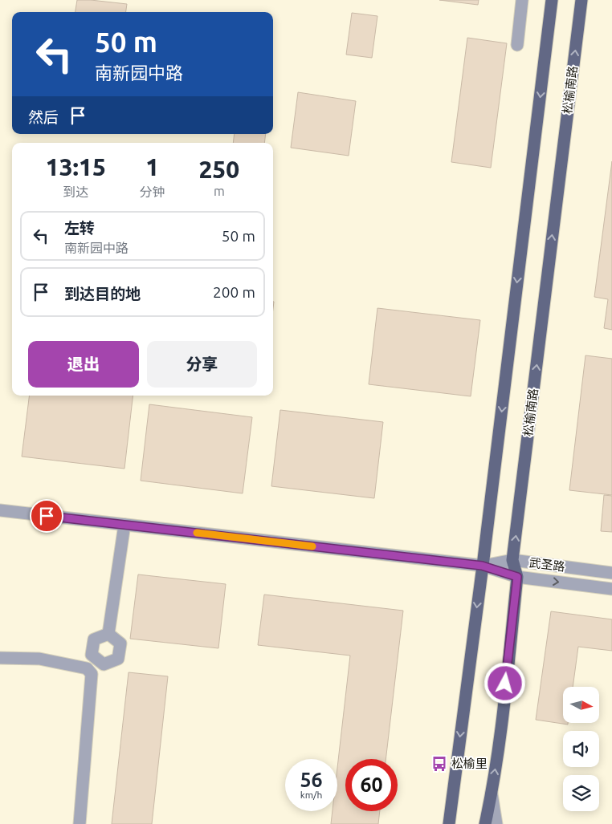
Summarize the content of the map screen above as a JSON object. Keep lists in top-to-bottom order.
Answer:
{
  "streets": {
    "main road": ["松榆南路"],
    "street": ["武圣路"]
  },
  "crossings": [
    ["松榆南路", "武圣路"]
  ],
  "places": {
    "bus stop": ["松榆里"]
  },
  "north": "right",
  "page": {
    "turn": ["50 m", "南新园中路"],
    "then": "然后",
    "eta": [
      "13:15",
      "到达",
      "1",
      "分钟",
      "250",
      "m"
    ],
    "list": [
      {
        "name": "左转",
        "note": "南新园中路",
        "value": "50 m"
      },
      {
        "name": "到达目的地",
        "value": "200 m"
      }
    ],
    "buttons": ["退出", "分享"],
    "speed": "56 km/h",
    "limit": "60"
  }
}
